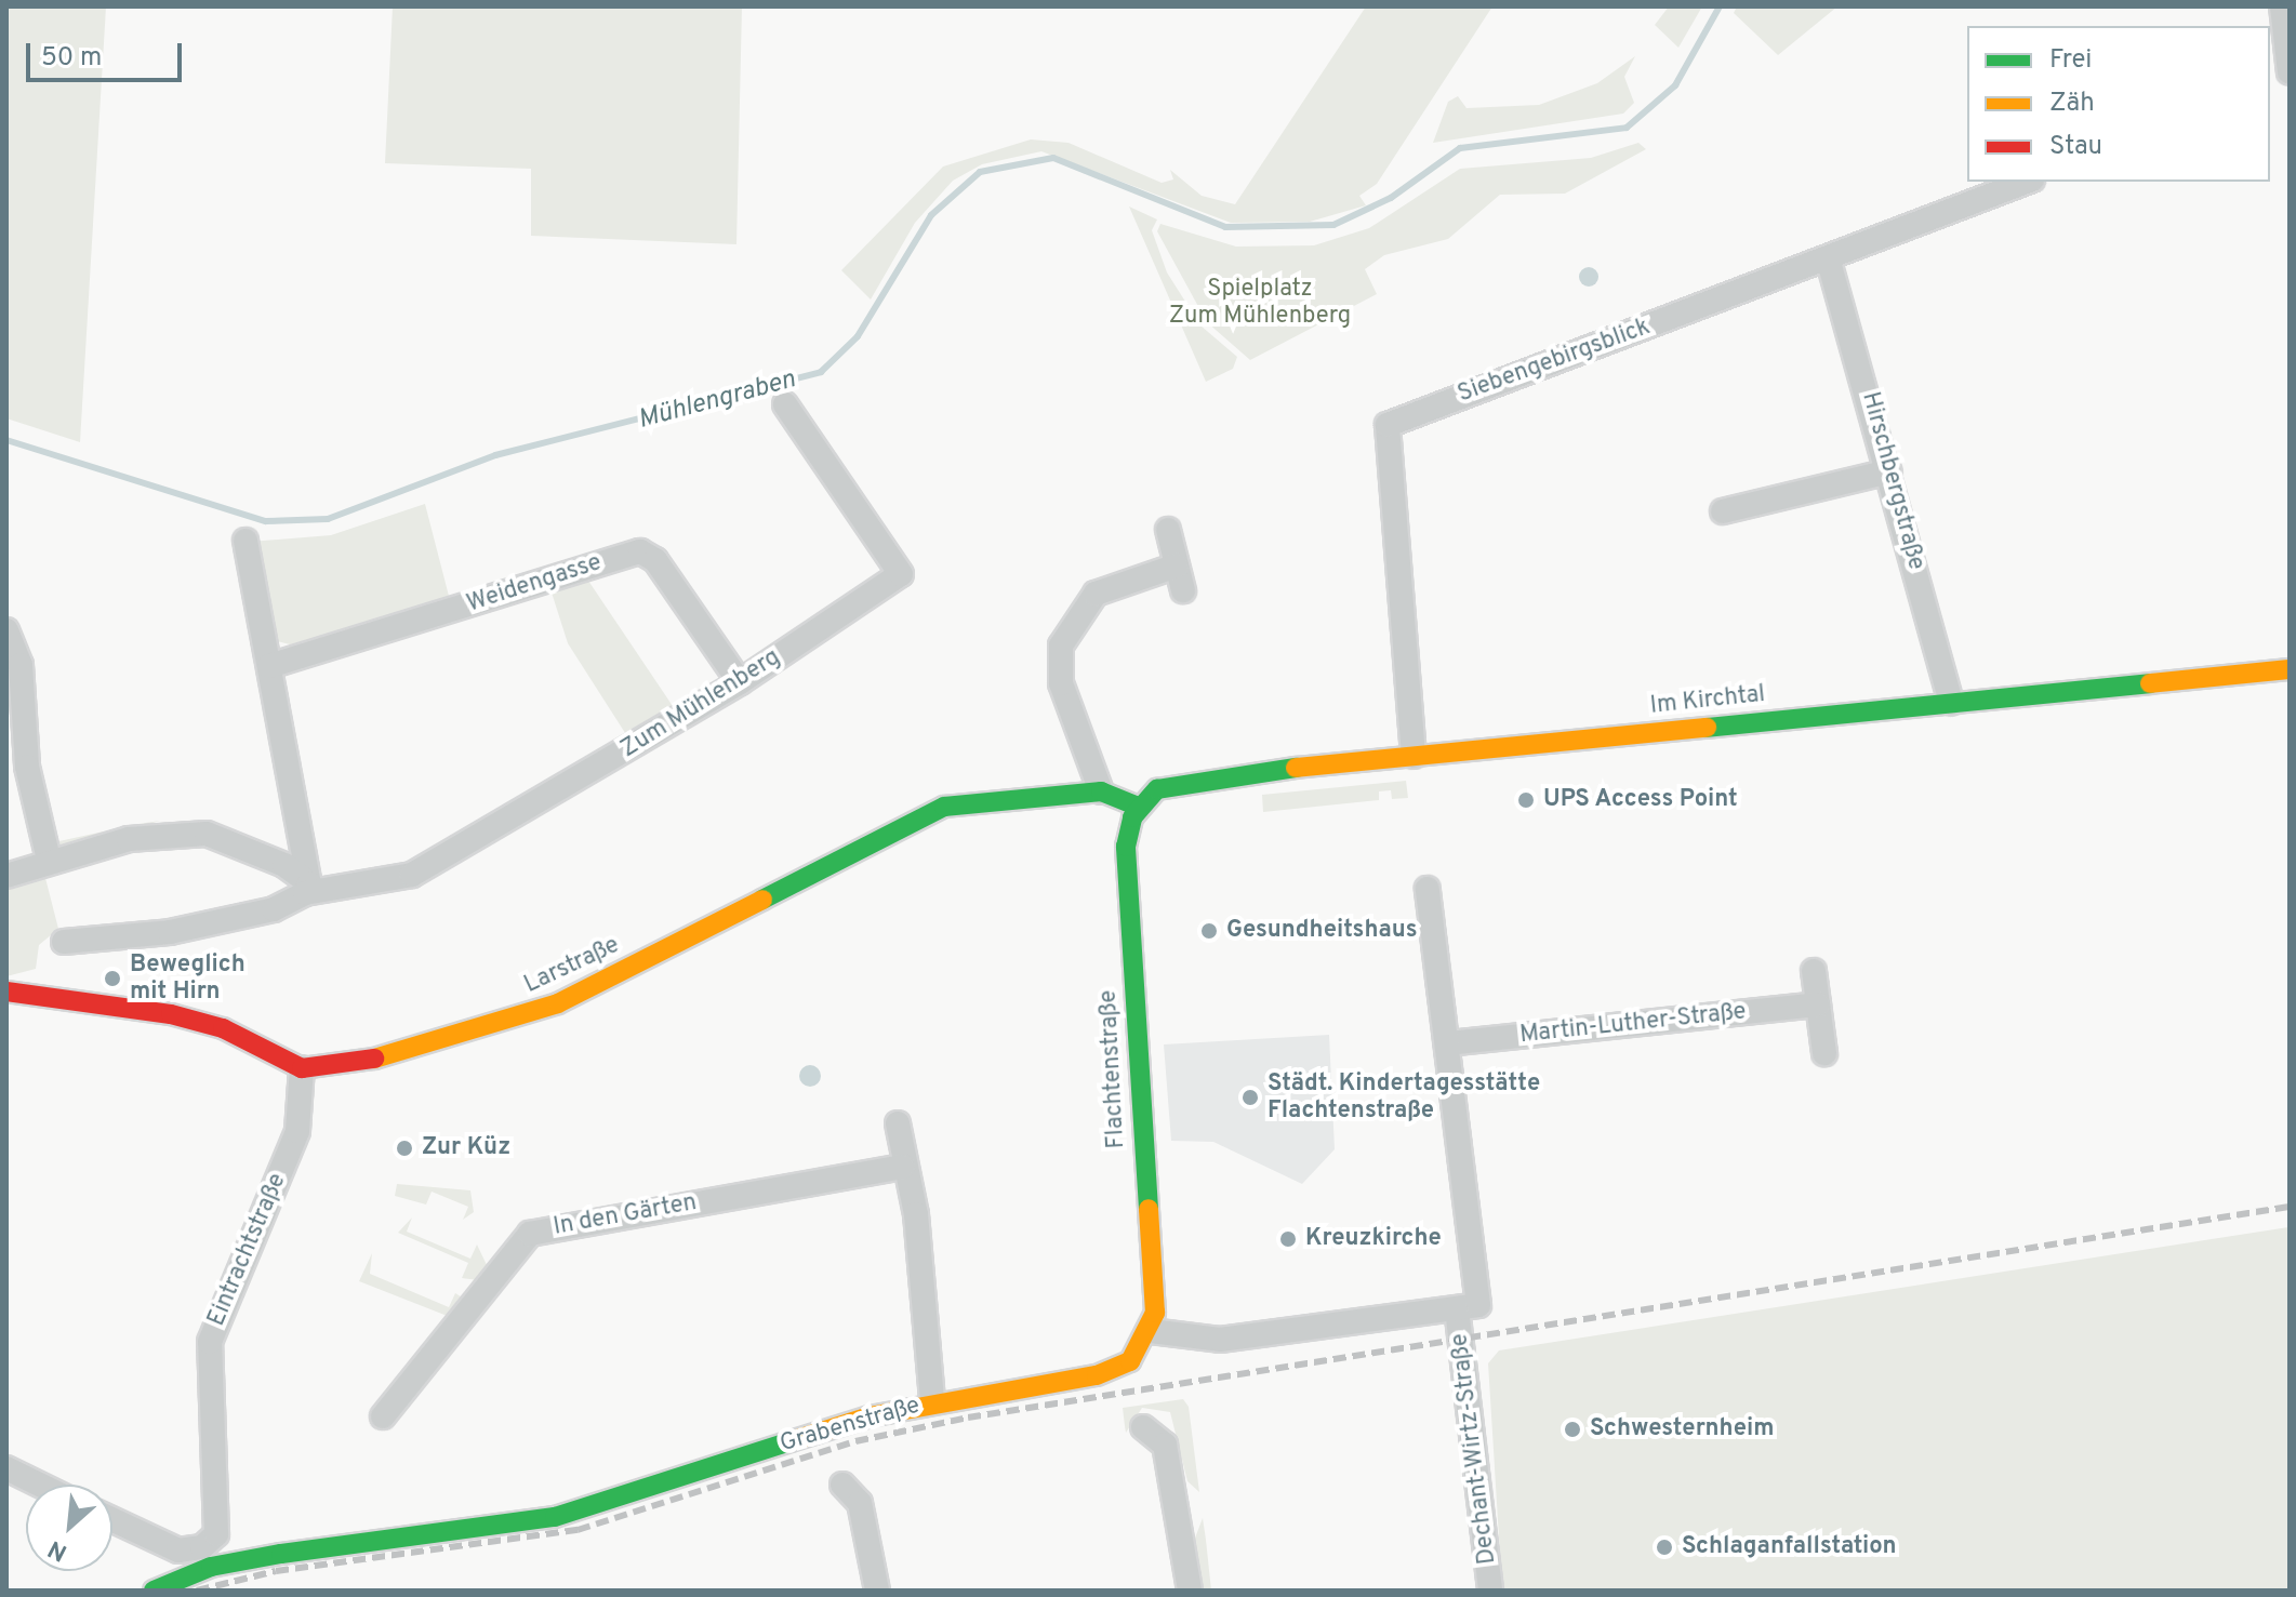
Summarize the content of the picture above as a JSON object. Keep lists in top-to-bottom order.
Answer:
{
  "streets": {
    "street": [
      "Siebengebirgsblick",
      "Hirschbergstraße",
      "Weidengasse",
      "Im Kirchtal",
      "Zum Mühlenberg",
      "Larstraße",
      "Martin-Luther-Straße",
      "Flachtenstraße",
      "In den Gärten",
      "Eintrachtstraße",
      "Grabenstraße",
      "Dechant-Wirtz-Straße"
    ]
  },
  "crossings": [
    ["Siebengebirgsblick", "Hirschbergstraße"],
    ["Siebengebirgsblick", "Im Kirchtal"],
    ["Hirschbergstraße", "Im Kirchtal"],
    ["Weidengasse", "Zum Mühlenberg"],
    ["Im Kirchtal", "Larstraße"],
    ["Im Kirchtal", "Flachtenstraße"],
    ["Larstraße", "Flachtenstraße"],
    ["Larstraße", "Eintrachtstraße"],
    ["Flachtenstraße", "Grabenstraße"]
  ],
  "water": ["Mühlengraben"],
  "parks": ["Spielplatz Zum Mühlenberg"],
  "places": [
    "UPS Access Point",
    "Gesundheitshaus",
    "Beweglich mit Hirn",
    "Städt. Kindertagesstätte Flachtenstraße",
    "Zur Küz",
    "Kreuzkirche",
    "Schwesternheim",
    "Schlaganfallstation"
  ],
  "legend": ["Frei", "Zäh", "Stau"],
  "scale_bar": "50 m",
  "north": "bottom left"
}
